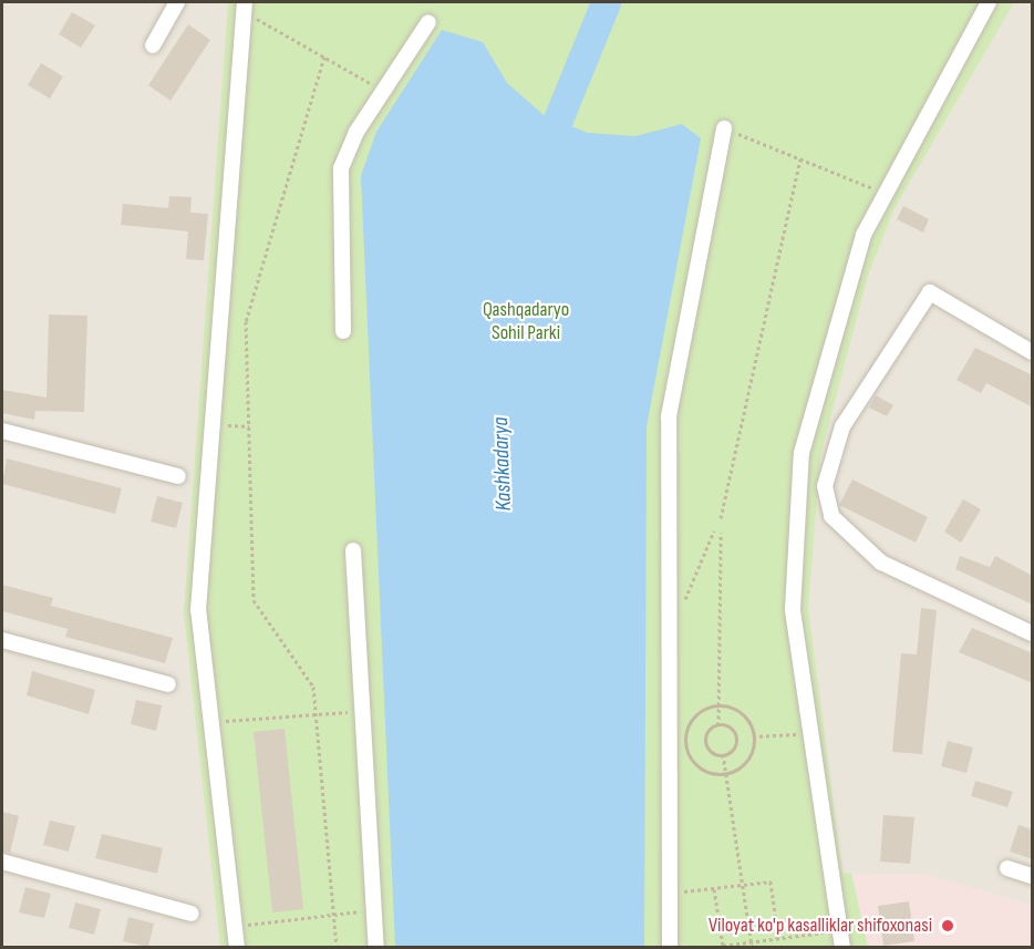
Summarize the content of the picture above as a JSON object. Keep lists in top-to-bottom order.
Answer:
{
  "water": ["Kashkadarya"],
  "parks": ["Qashqadaryo Sohil Parki"],
  "places": ["Viloyat ko'p kasalliklar shifoxonasi"]
}
